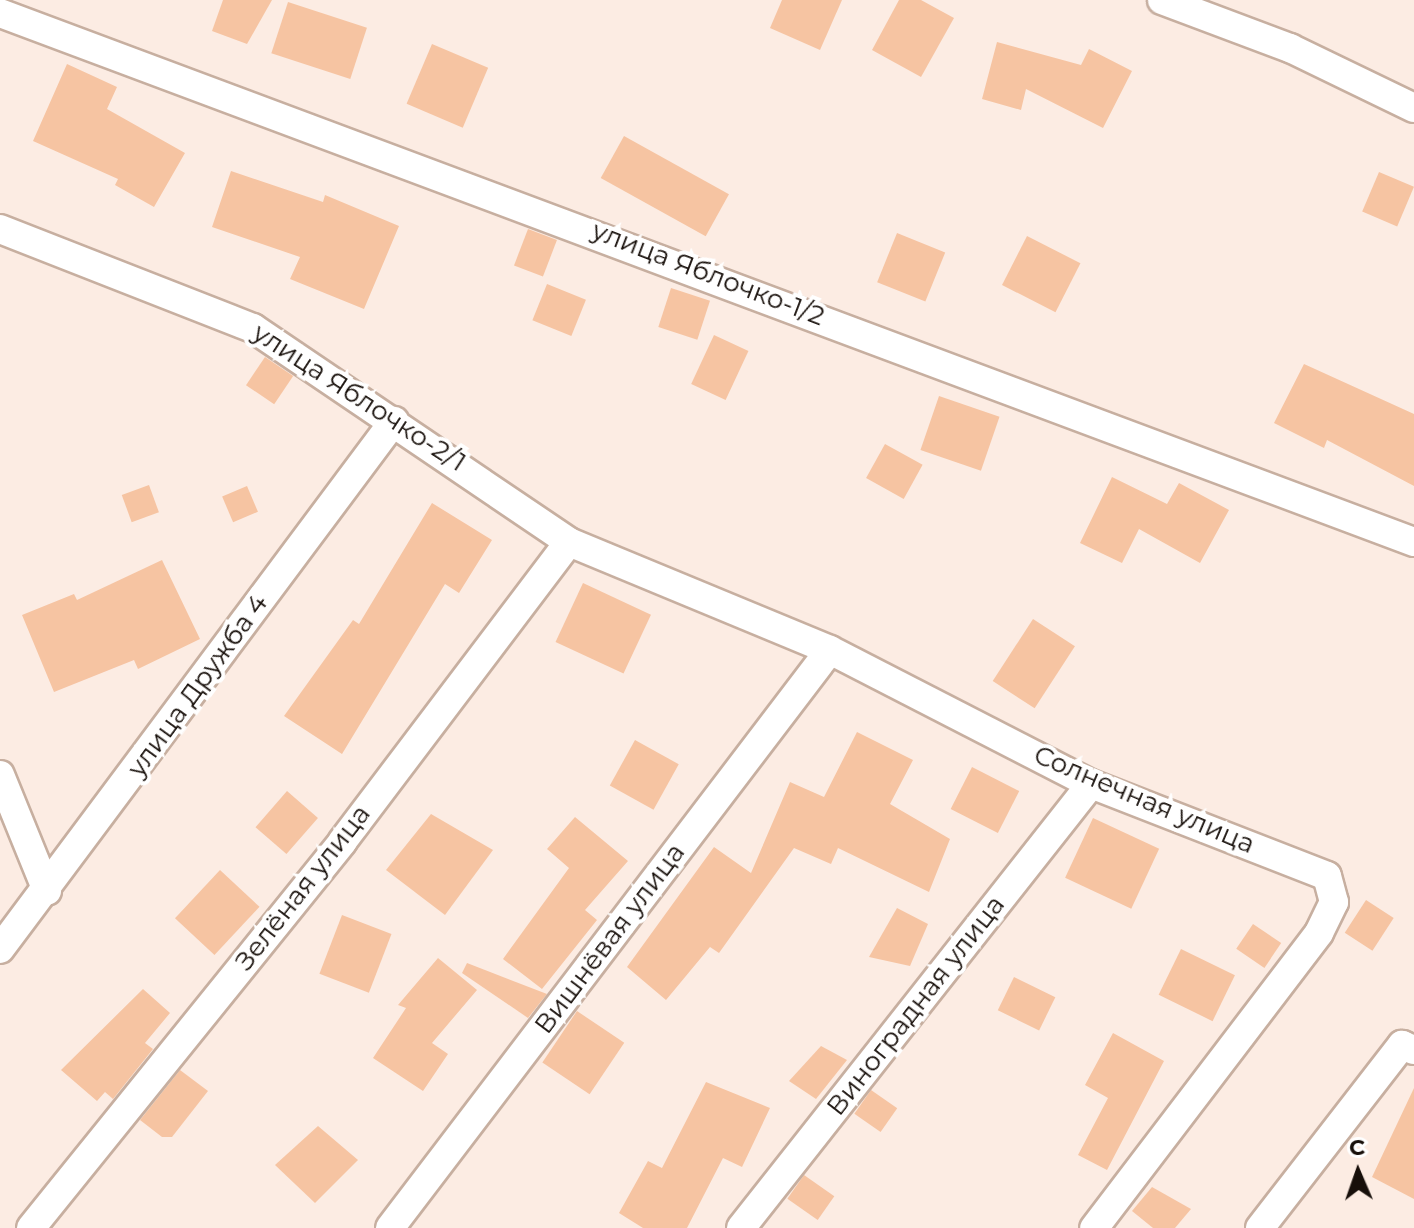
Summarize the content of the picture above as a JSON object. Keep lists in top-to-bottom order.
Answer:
{
  "streets": {
    "street": [
      "улица Яблочко-1/2",
      "улица Яблочко-2/1",
      "улица Дружба 4",
      "Солнечная улица",
      "Зелёная улица",
      "Вишнёвая улица",
      "Виноградная улица"
    ]
  },
  "crossings": [
    ["улица Яблочко-2/1", "улица Дружба 4"],
    ["улица Яблочко-2/1", "Солнечная улица"],
    ["улица Яблочко-2/1", "Зелёная улица"],
    ["Солнечная улица", "Зелёная улица"],
    ["Солнечная улица", "Вишнёвая улица"],
    ["Солнечная улица", "Виноградная улица"]
  ],
  "north": "top"
}
